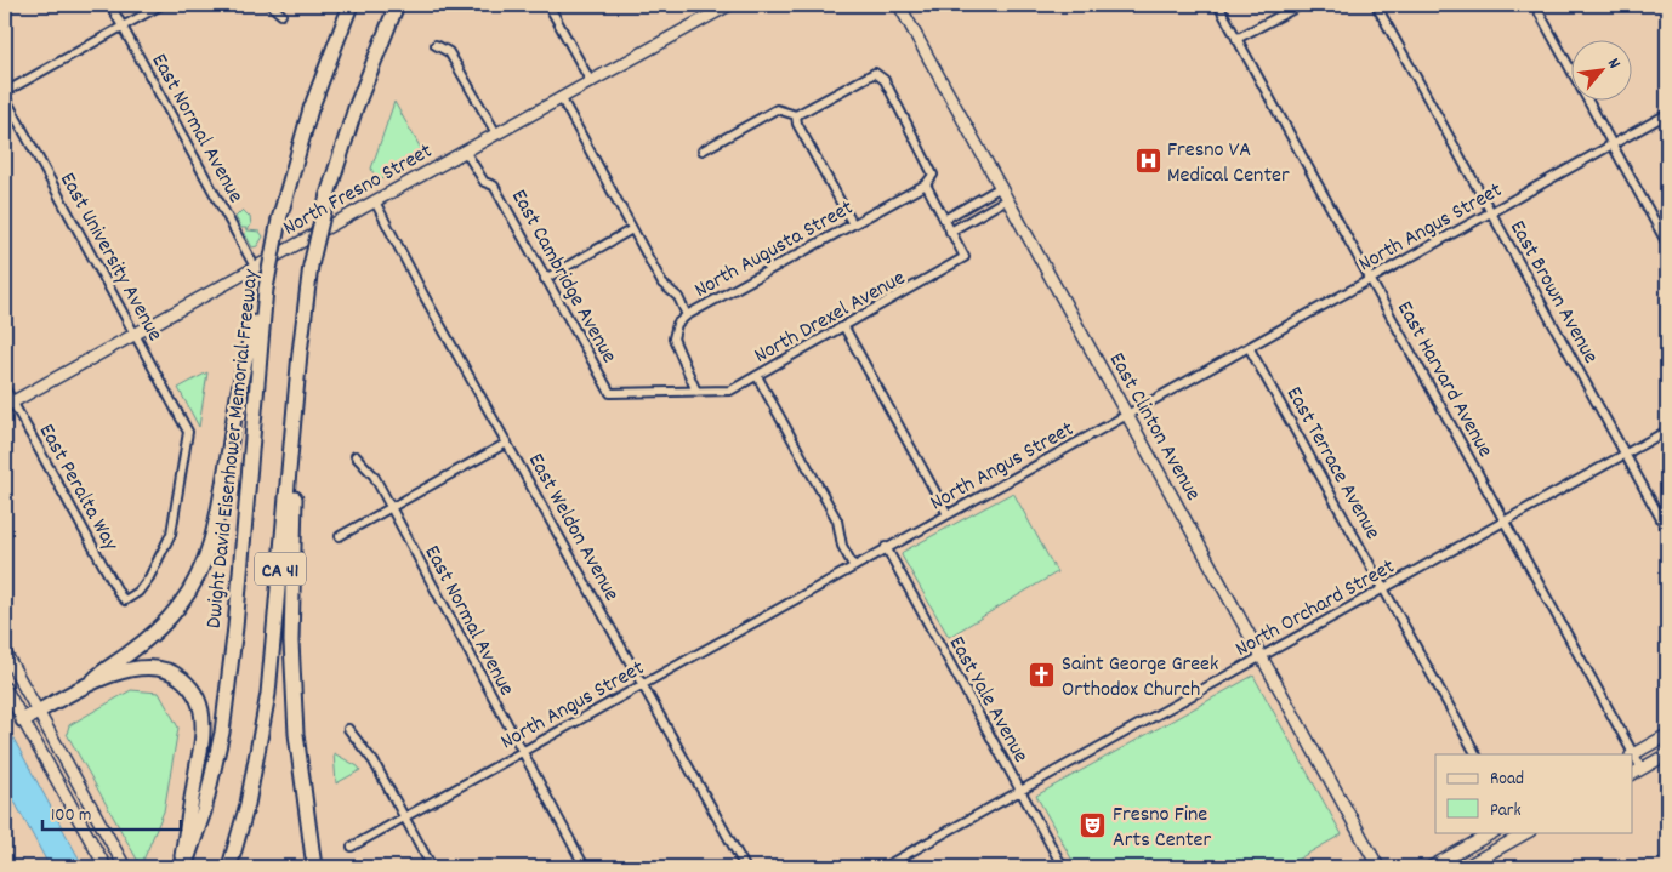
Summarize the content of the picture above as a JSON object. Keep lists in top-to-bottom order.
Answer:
{
  "streets": {
    "highway": ["Dwight David Eisenhower Memorial Freeway", "CA 41"],
    "main road": ["North Fresno Street", "East Clinton Avenue"],
    "street": [
      "East Normal Avenue",
      "North Angus Street",
      "North Augusta Street",
      "East University Avenue",
      "East Cambridge Avenue",
      "East Brown Avenue",
      "North Drexel Avenue",
      "East Harvard Avenue",
      "East Terrace Avenue",
      "East Peralta Way",
      "East Weldon Avenue",
      "North Orchard Street",
      "East Yale Avenue"
    ]
  },
  "crossings": [
    ["East Normal Avenue", "North Fresno Street"],
    ["East Normal Avenue", "North Angus Street"],
    ["North Fresno Street", "North Augusta Street"],
    ["North Fresno Street", "East University Avenue"],
    ["North Fresno Street", "East Cambridge Avenue"],
    ["North Fresno Street", "East Peralta Way"],
    ["North Fresno Street", "East Weldon Avenue"],
    ["North Angus Street", "East Brown Avenue"],
    ["North Angus Street", "East Harvard Avenue"],
    ["North Angus Street", "East Clinton Avenue"],
    ["North Angus Street", "East Terrace Avenue"],
    ["North Angus Street", "East Weldon Avenue"],
    ["North Angus Street", "East Yale Avenue"],
    ["East University Avenue", "East Peralta Way"],
    ["East Cambridge Avenue", "North Drexel Avenue"],
    ["East Brown Avenue", "North Orchard Street"],
    ["East Harvard Avenue", "North Orchard Street"],
    ["East Clinton Avenue", "North Orchard Street"],
    ["East Terrace Avenue", "North Orchard Street"],
    ["North Orchard Street", "East Yale Avenue"]
  ],
  "places": {
    "hospital": ["Fresno VA Medical Center"],
    "church": ["Saint George Greek Orthodox Church"],
    "theatre": ["Fresno Fine Arts Center"]
  },
  "legend": ["Road", "Park"],
  "scale_bar": "100 m",
  "north": "top right"
}
